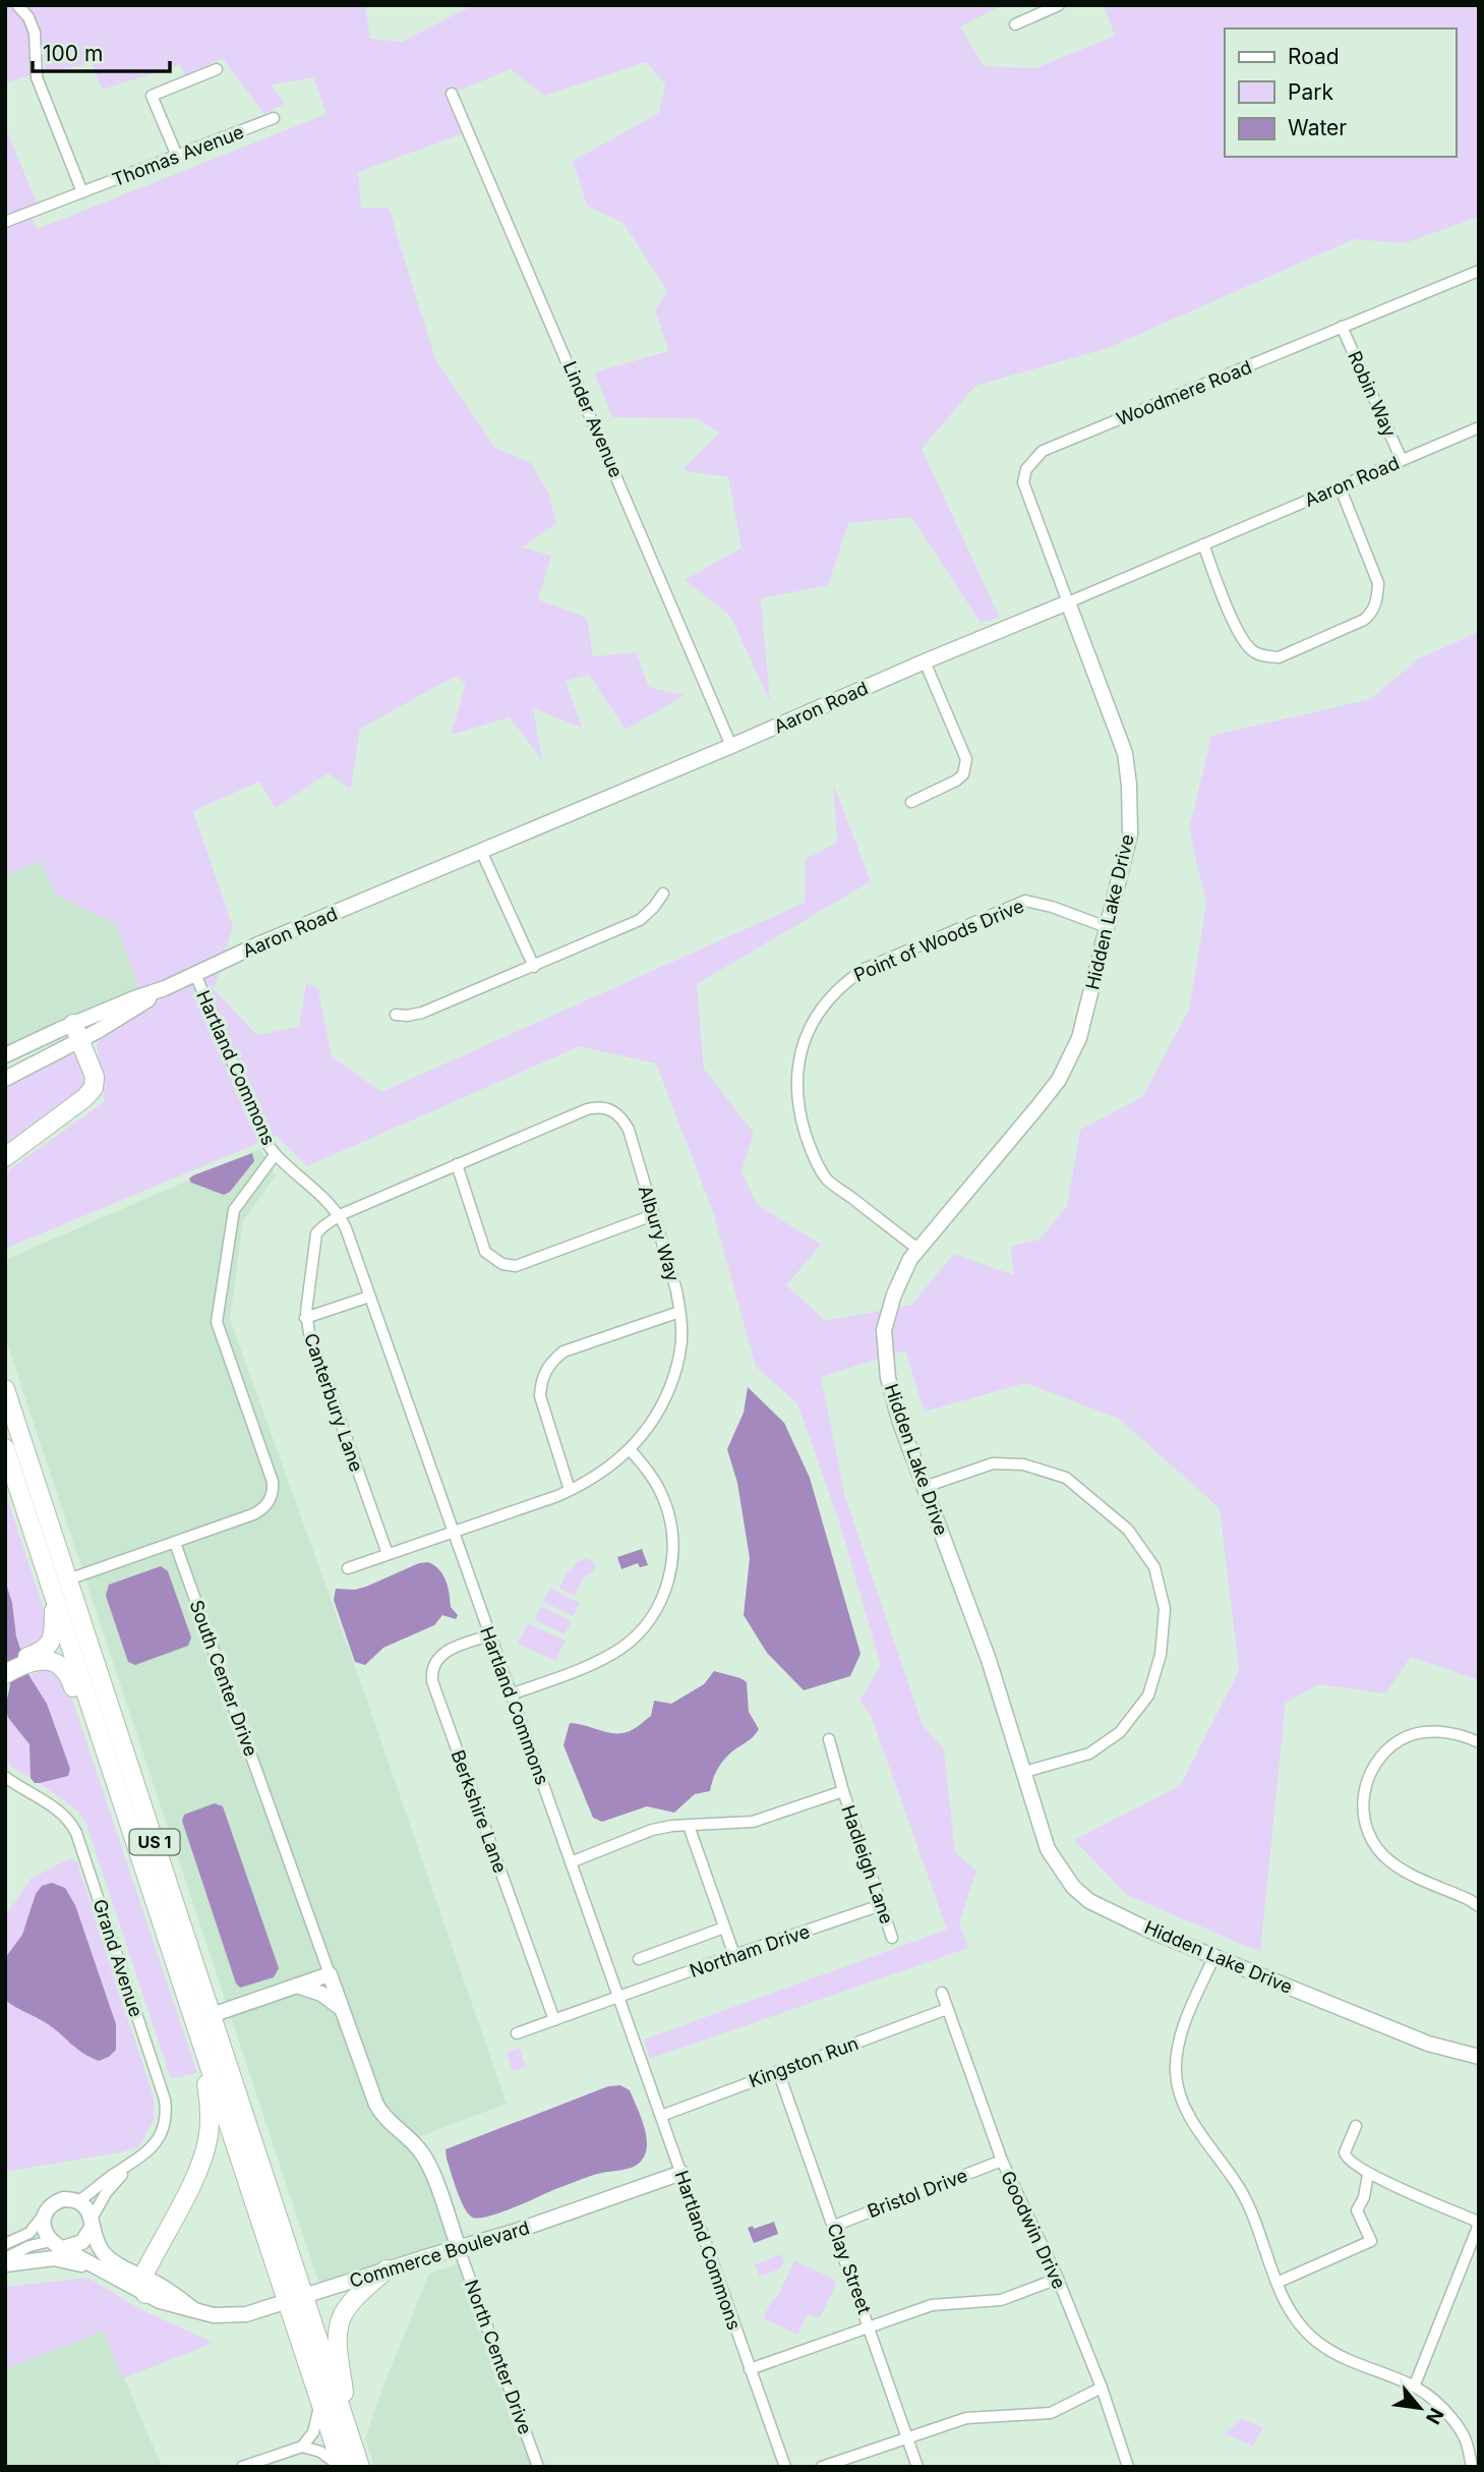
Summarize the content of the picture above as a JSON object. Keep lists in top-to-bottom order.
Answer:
{
  "streets": {
    "highway": ["US 1"],
    "street": [
      "Thomas Avenue",
      "Woodmere Road",
      "Robin Way",
      "Linder Avenue",
      "Aaron Road",
      "Hidden Lake Drive",
      "Point of Woods Drive",
      "Hartland Commons",
      "Albury Way",
      "Canterbury Lane",
      "South Center Drive",
      "Berkshire Lane",
      "Hadleigh Lane",
      "Northam Drive",
      "Grand Avenue",
      "Kingston Run",
      "Bristol Drive",
      "Goodwin Drive",
      "Commerce Boulevard",
      "Clay Street",
      "North Center Drive"
    ]
  },
  "crossings": [
    ["Woodmere Road", "Robin Way"],
    ["Woodmere Road", "Aaron Road"],
    ["Woodmere Road", "Hidden Lake Drive"],
    ["Robin Way", "Aaron Road"],
    ["Linder Avenue", "Aaron Road"],
    ["Aaron Road", "Hidden Lake Drive"],
    ["Aaron Road", "Hartland Commons"],
    ["Hidden Lake Drive", "Point of Woods Drive"],
    ["Hartland Commons", "Albury Way"],
    ["Hartland Commons", "Canterbury Lane"],
    ["Hartland Commons", "Berkshire Lane"],
    ["Hartland Commons", "Hadleigh Lane"],
    ["Hartland Commons", "Northam Drive"],
    ["Hartland Commons", "Kingston Run"],
    ["Hartland Commons", "Commerce Boulevard"],
    ["Albury Way", "Canterbury Lane"],
    ["South Center Drive", "Commerce Boulevard"],
    ["South Center Drive", "North Center Drive"],
    ["Berkshire Lane", "Northam Drive"],
    ["US 1", "Commerce Boulevard"],
    ["Hadleigh Lane", "Northam Drive"],
    ["Grand Avenue", "Commerce Boulevard"],
    ["Kingston Run", "Goodwin Drive"],
    ["Kingston Run", "Clay Street"],
    ["Bristol Drive", "Goodwin Drive"],
    ["Bristol Drive", "Clay Street"],
    ["Commerce Boulevard", "North Center Drive"]
  ],
  "legend": ["Road", "Park", "Water"],
  "scale_bar": "100 m",
  "north": "bottom right"
}
